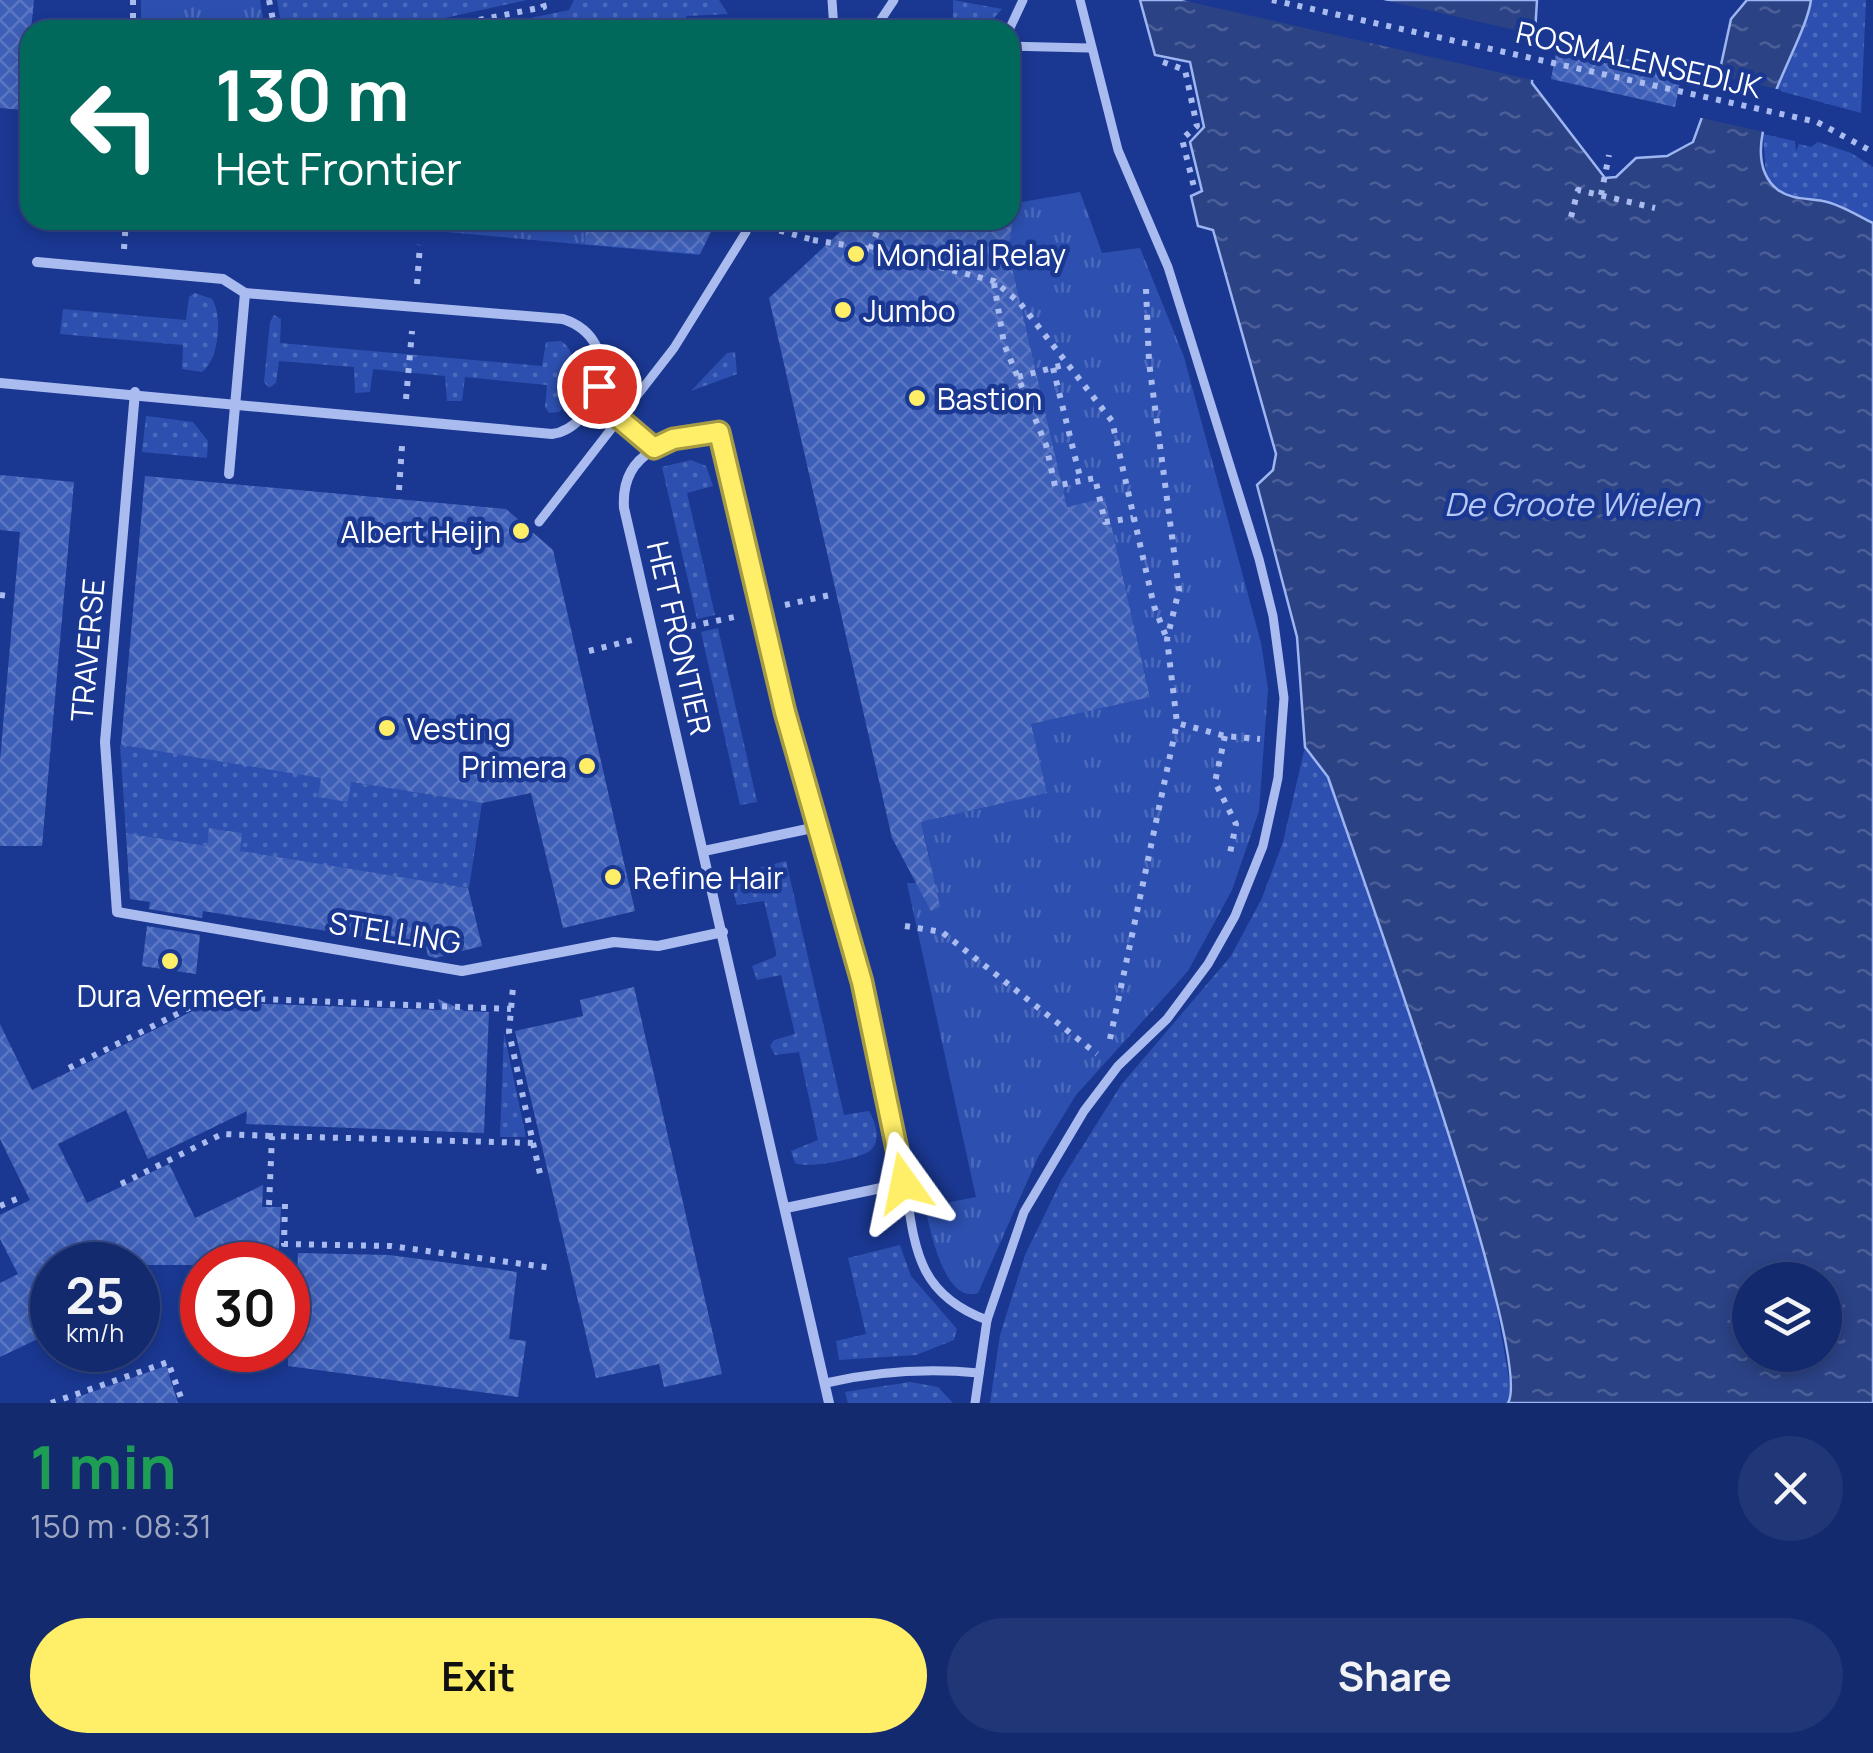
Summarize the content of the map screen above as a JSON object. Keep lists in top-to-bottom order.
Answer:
{
  "streets": {
    "street": ["HET FRONTIER", "TRAVERSE", "STELLING"],
    "path": ["ROSMALENSEDIJK"]
  },
  "crossings": [
    ["HET FRONTIER", "STELLING"],
    ["TRAVERSE", "STELLING"]
  ],
  "water": ["De Groote Wielen"],
  "places": [
    "Mondial Relay",
    "Jumbo",
    "Bastion",
    "Albert Heijn",
    "Vesting",
    "Primera",
    "Refine Hair",
    "Dura Vermeer"
  ],
  "page": {
    "turn": ["130 m", "Het Frontier"],
    "speed": "25 km/h",
    "limit": "30",
    "heading": ["1 min", "150 m · 08:31"],
    "buttons": ["Exit", "Share"]
  }
}
